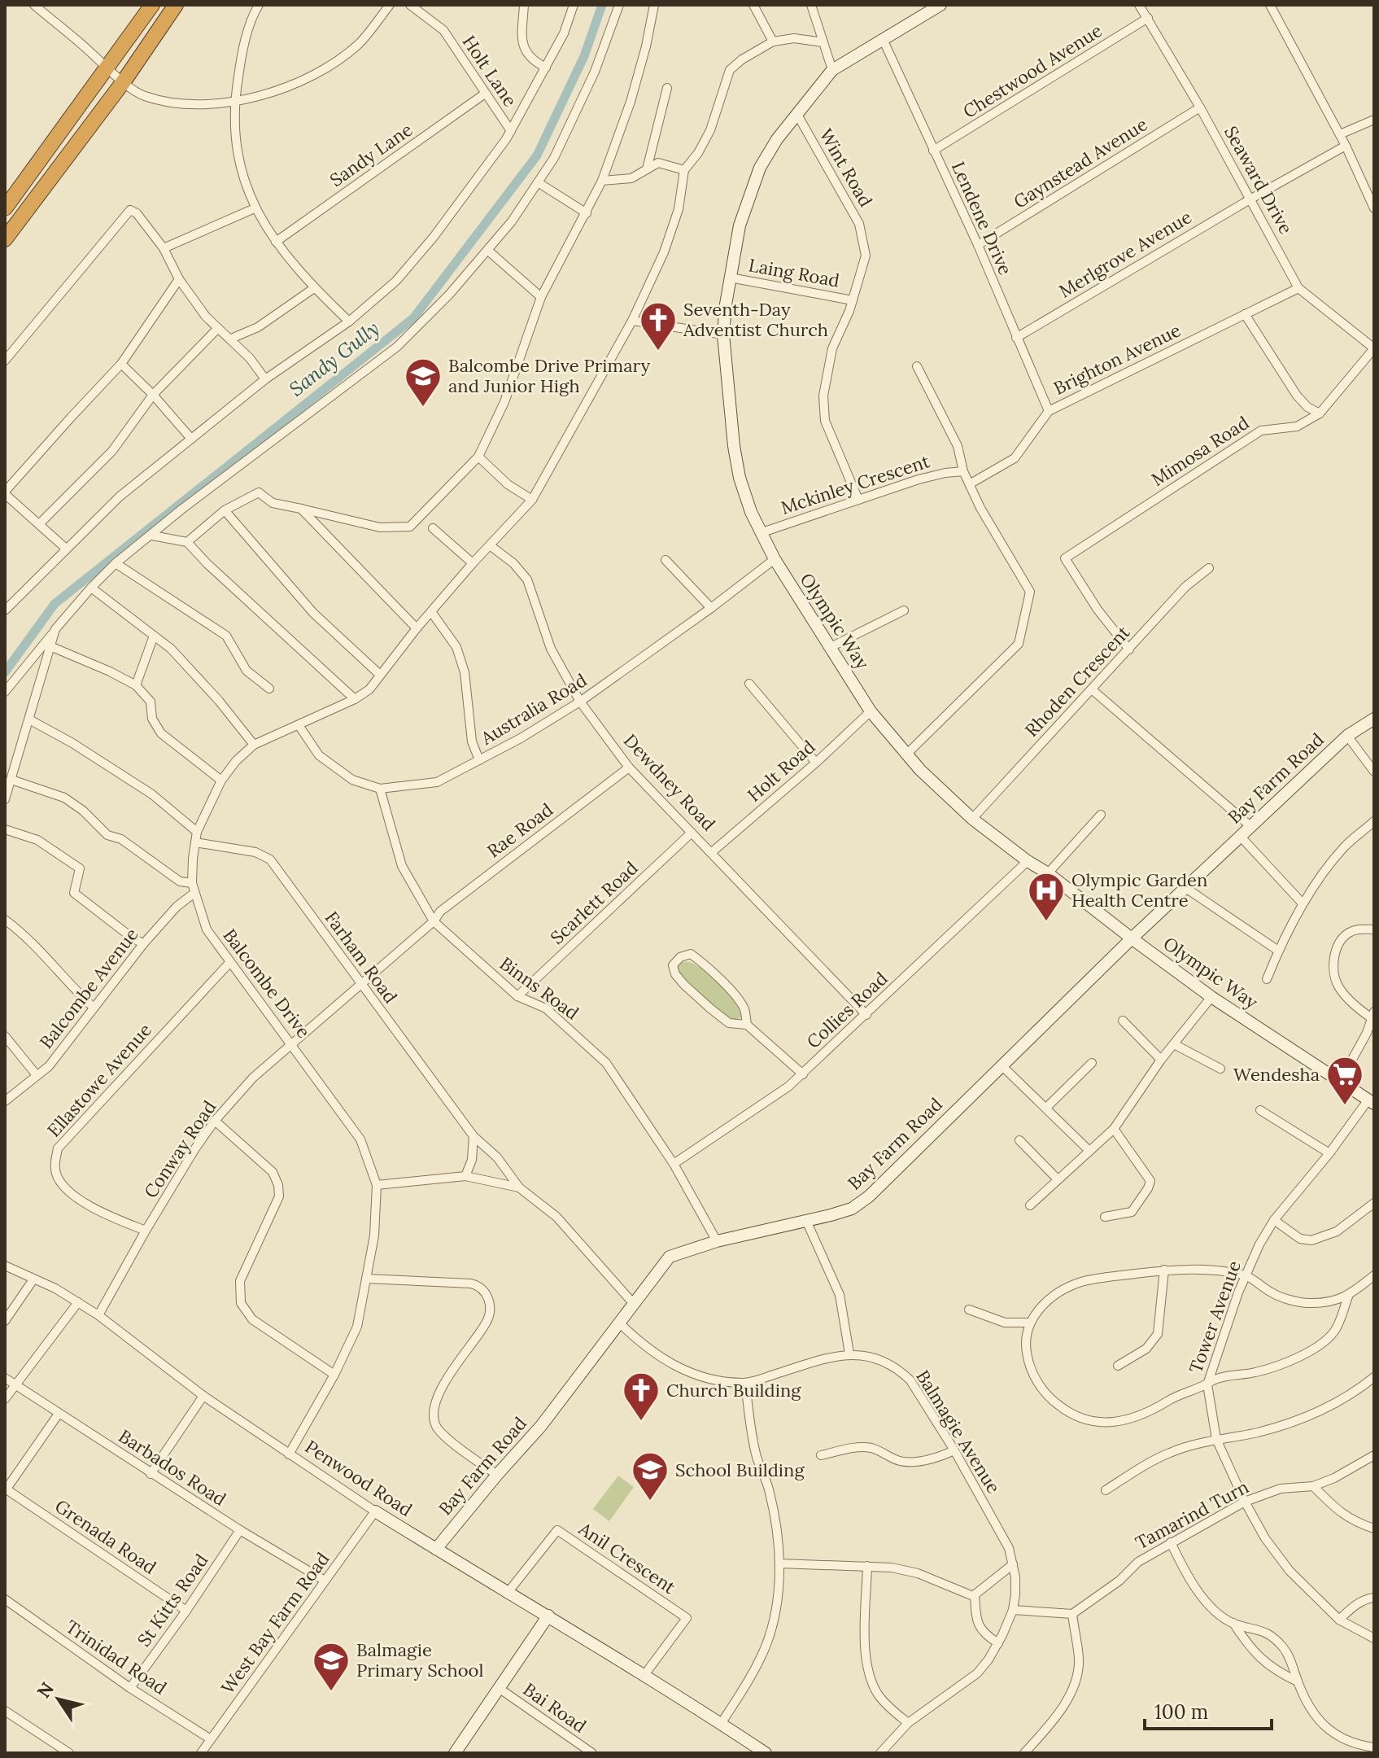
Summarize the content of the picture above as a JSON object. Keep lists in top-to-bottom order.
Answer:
{
  "streets": {
    "street": [
      "Holt Lane",
      "Chestwood Avenue",
      "Sandy Lane",
      "Gaynstead Avenue",
      "Wint Road",
      "Seaward Drive",
      "Lendene Drive",
      "Merlgrove Avenue",
      "Laing Road",
      "Brighton Avenue",
      "Mimosa Road",
      "Mckinley Crescent",
      "Olympic Way",
      "Rhoden Crescent",
      "Australia Road",
      "Holt Road",
      "Bay Farm Road",
      "Dewdney Road",
      "Rae Road",
      "Scarlett Road",
      "Farham Road",
      "Balcombe Drive",
      "Balcombe Avenue",
      "Binns Road",
      "Collies Road",
      "Ellastowe Avenue",
      "Conway Road",
      "Tower Avenue",
      "Balmagie Avenue",
      "Barbados Road",
      "Penwood Road",
      "Tamarind Turn",
      "Grenada Road",
      "Anil Crescent",
      "St Kitts Road",
      "West Bay Farm Road",
      "Trinidad Road",
      "Bai Road"
    ]
  },
  "crossings": [
    ["Holt Lane", "Sandy Lane"],
    ["Chestwood Avenue", "Seaward Drive"],
    ["Chestwood Avenue", "Lendene Drive"],
    ["Gaynstead Avenue", "Seaward Drive"],
    ["Gaynstead Avenue", "Lendene Drive"],
    ["Wint Road", "Laing Road"],
    ["Wint Road", "Mckinley Crescent"],
    ["Wint Road", "Olympic Way"],
    ["Seaward Drive", "Merlgrove Avenue"],
    ["Seaward Drive", "Brighton Avenue"],
    ["Seaward Drive", "Mimosa Road"],
    ["Lendene Drive", "Merlgrove Avenue"],
    ["Lendene Drive", "Brighton Avenue"],
    ["Lendene Drive", "Olympic Way"],
    ["Laing Road", "Olympic Way"],
    ["Mimosa Road", "Rhoden Crescent"],
    ["Mckinley Crescent", "Olympic Way"],
    ["Olympic Way", "Rhoden Crescent"],
    ["Olympic Way", "Australia Road"],
    ["Olympic Way", "Holt Road"],
    ["Olympic Way", "Bay Farm Road"],
    ["Olympic Way", "Collies Road"],
    ["Olympic Way", "Tower Avenue"],
    ["Australia Road", "Dewdney Road"],
    ["Australia Road", "Balcombe Drive"],
    ["Australia Road", "Binns Road"],
    ["Holt Road", "Dewdney Road"],
    ["Bay Farm Road", "Binns Road"],
    ["Bay Farm Road", "Balmagie Avenue"],
    ["Bay Farm Road", "Penwood Road"],
    ["Dewdney Road", "Rae Road"],
    ["Dewdney Road", "Scarlett Road"],
    ["Dewdney Road", "Balcombe Drive"],
    ["Dewdney Road", "Collies Road"],
    ["Rae Road", "Binns Road"],
    ["Rae Road", "Conway Road"],
    ["Scarlett Road", "Binns Road"],
    ["Farham Road", "Balcombe Drive"],
    ["Farham Road", "Conway Road"],
    ["Balcombe Drive", "Balcombe Avenue"],
    ["Balcombe Drive", "Ellastowe Avenue"],
    ["Balcombe Drive", "Conway Road"],
    ["Balcombe Drive", "Penwood Road"],
    ["Binns Road", "Collies Road"],
    ["Binns Road", "Conway Road"],
    ["Ellastowe Avenue", "Conway Road"],
    ["Conway Road", "Penwood Road"],
    ["Tower Avenue", "Tamarind Turn"],
    ["Barbados Road", "St Kitts Road"],
    ["Barbados Road", "West Bay Farm Road"],
    ["Penwood Road", "Anil Crescent"],
    ["Penwood Road", "West Bay Farm Road"],
    ["Grenada Road", "St Kitts Road"],
    ["St Kitts Road", "Trinidad Road"],
    ["West Bay Farm Road", "Trinidad Road"]
  ],
  "water": ["Sandy Gully"],
  "places": {
    "church": ["Seventh-Day Adventist Church", "Church Building"],
    "school or university": ["Balcombe Drive Primary and Junior High", "School Building", "Balmagie Primary School"],
    "hospital": ["Olympic Garden Health Centre"],
    "supermarket": ["Wendesha"]
  },
  "scale_bar": "100 m",
  "north": "top left"
}
